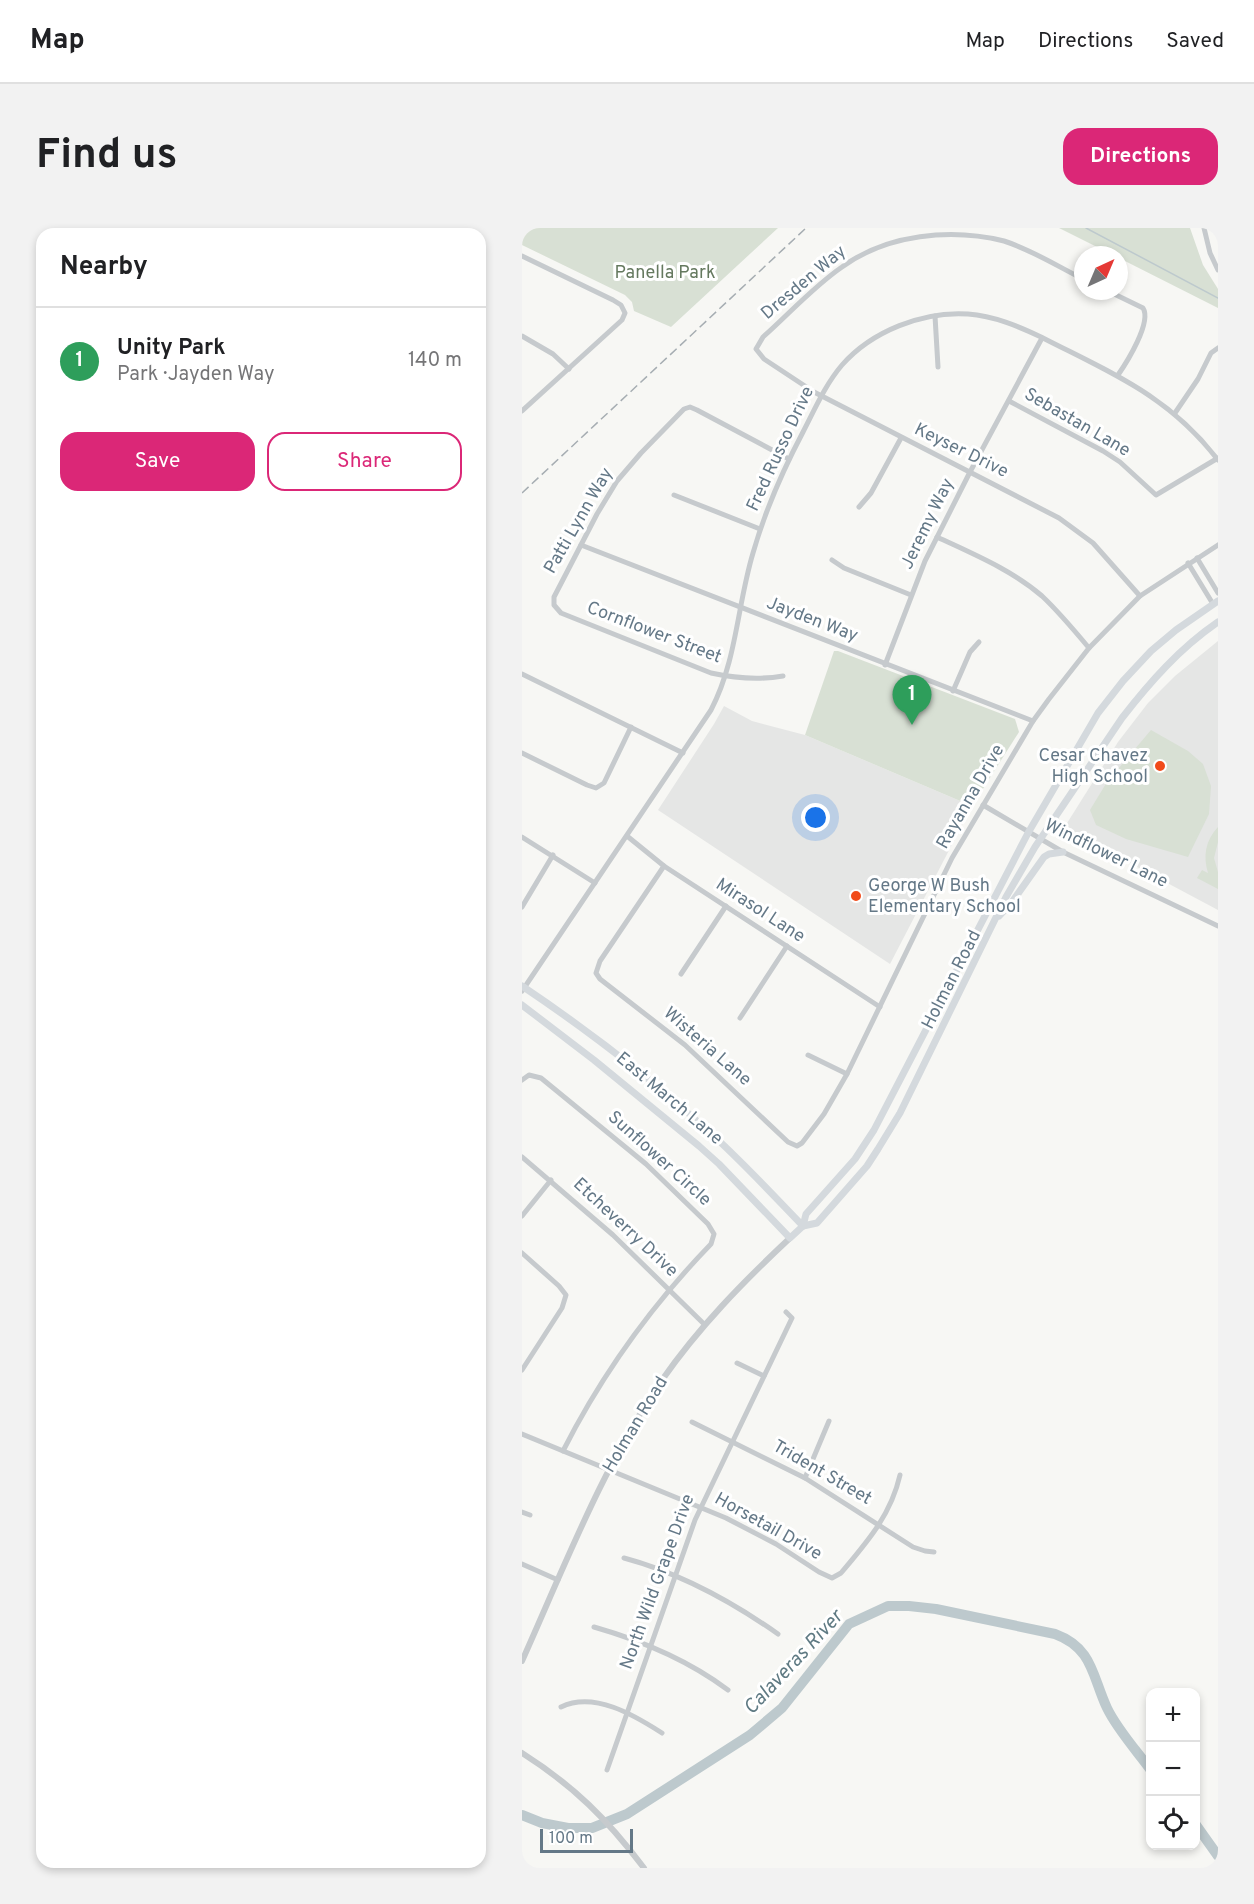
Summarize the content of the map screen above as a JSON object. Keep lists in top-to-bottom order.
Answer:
{
  "streets": {
    "main road": ["Holman Road", "East March Lane"],
    "street": [
      "Dresden Way",
      "Sebastan Lane",
      "Fred Russo Drive",
      "Keyser Drive",
      "Patti Lynn Way",
      "Jeremy Way",
      "Jayden Way",
      "Cornflower Street",
      "Rayanna Drive",
      "Windflower Lane",
      "Mirasol Lane",
      "Wisteria Lane",
      "Sunflower Circle",
      "Etcheverry Drive",
      "Trident Street",
      "Horsetail Drive",
      "North Wild Grape Drive"
    ]
  },
  "crossings": [
    ["Dresden Way", "Keyser Drive"],
    ["Sebastan Lane", "Fred Russo Drive"],
    ["Sebastan Lane", "Jeremy Way"],
    ["Fred Russo Drive", "Keyser Drive"],
    ["Fred Russo Drive", "Patti Lynn Way"],
    ["Fred Russo Drive", "Jeremy Way"],
    ["Fred Russo Drive", "Jayden Way"],
    ["Fred Russo Drive", "Cornflower Street"],
    ["Fred Russo Drive", "Mirasol Lane"],
    ["Fred Russo Drive", "East March Lane"],
    ["Keyser Drive", "Jeremy Way"],
    ["Keyser Drive", "Rayanna Drive"],
    ["Patti Lynn Way", "Jayden Way"],
    ["Patti Lynn Way", "Cornflower Street"],
    ["Jeremy Way", "Jayden Way"],
    ["Jayden Way", "Rayanna Drive"],
    ["Rayanna Drive", "Windflower Lane"],
    ["Rayanna Drive", "Mirasol Lane"],
    ["Rayanna Drive", "Wisteria Lane"],
    ["Windflower Lane", "Holman Road"],
    ["Mirasol Lane", "Wisteria Lane"],
    ["Holman Road", "East March Lane"],
    ["Holman Road", "Etcheverry Drive"],
    ["Holman Road", "Horsetail Drive"],
    ["Sunflower Circle", "Etcheverry Drive"],
    ["Trident Street", "Horsetail Drive"],
    ["Trident Street", "North Wild Grape Drive"],
    ["Horsetail Drive", "North Wild Grape Drive"]
  ],
  "water": ["Calaveras River"],
  "parks": ["Panella Park"],
  "places": ["Cesar Chavez High School", "George W Bush Elementary School"],
  "scale_bar": "100 m",
  "north": "top right",
  "page": {
    "header": "Map",
    "nav": ["Map", "Directions", "Saved"],
    "buttons": [
      "Directions",
      ["Save", "Share"]
    ],
    "title": "Find us",
    "heading": "Nearby",
    "list": [
      {
        "mark": "1",
        "name": "Unity Park",
        "note": "Park · Jayden Way",
        "value": "140 m"
      }
    ],
    "pins": "1",
    "map_buttons": ["+", "−"],
    "scale": "100 m"
  }
}
